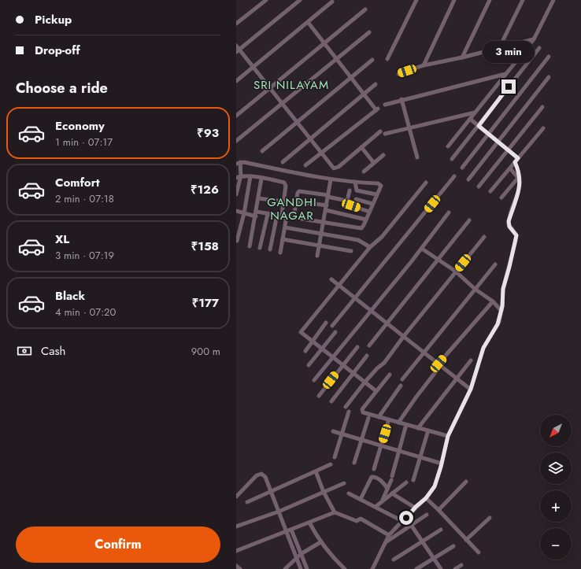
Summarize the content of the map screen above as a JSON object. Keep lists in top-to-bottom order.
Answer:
{
  "districts": ["SRI NILAYAM", "GANDHI NAGAR"],
  "north": "bottom left",
  "page": {
    "banner": ["Pickup", "Drop-off"],
    "bubble": "3 min",
    "heading": "Choose a ride",
    "list": [
      {
        "name": "Economy",
        "note": "1 min · 07:17",
        "value": "₹93"
      },
      {
        "name": "Comfort",
        "note": "2 min · 07:18",
        "value": "₹126"
      },
      {
        "name": "XL",
        "note": "3 min · 07:19",
        "value": "₹158"
      },
      {
        "name": "Black",
        "note": "4 min · 07:20",
        "value": "₹177"
      }
    ],
    "pay": ["Cash", "900 m"],
    "map_buttons": ["+", "−"],
    "buttons": "Confirm"
  }
}
